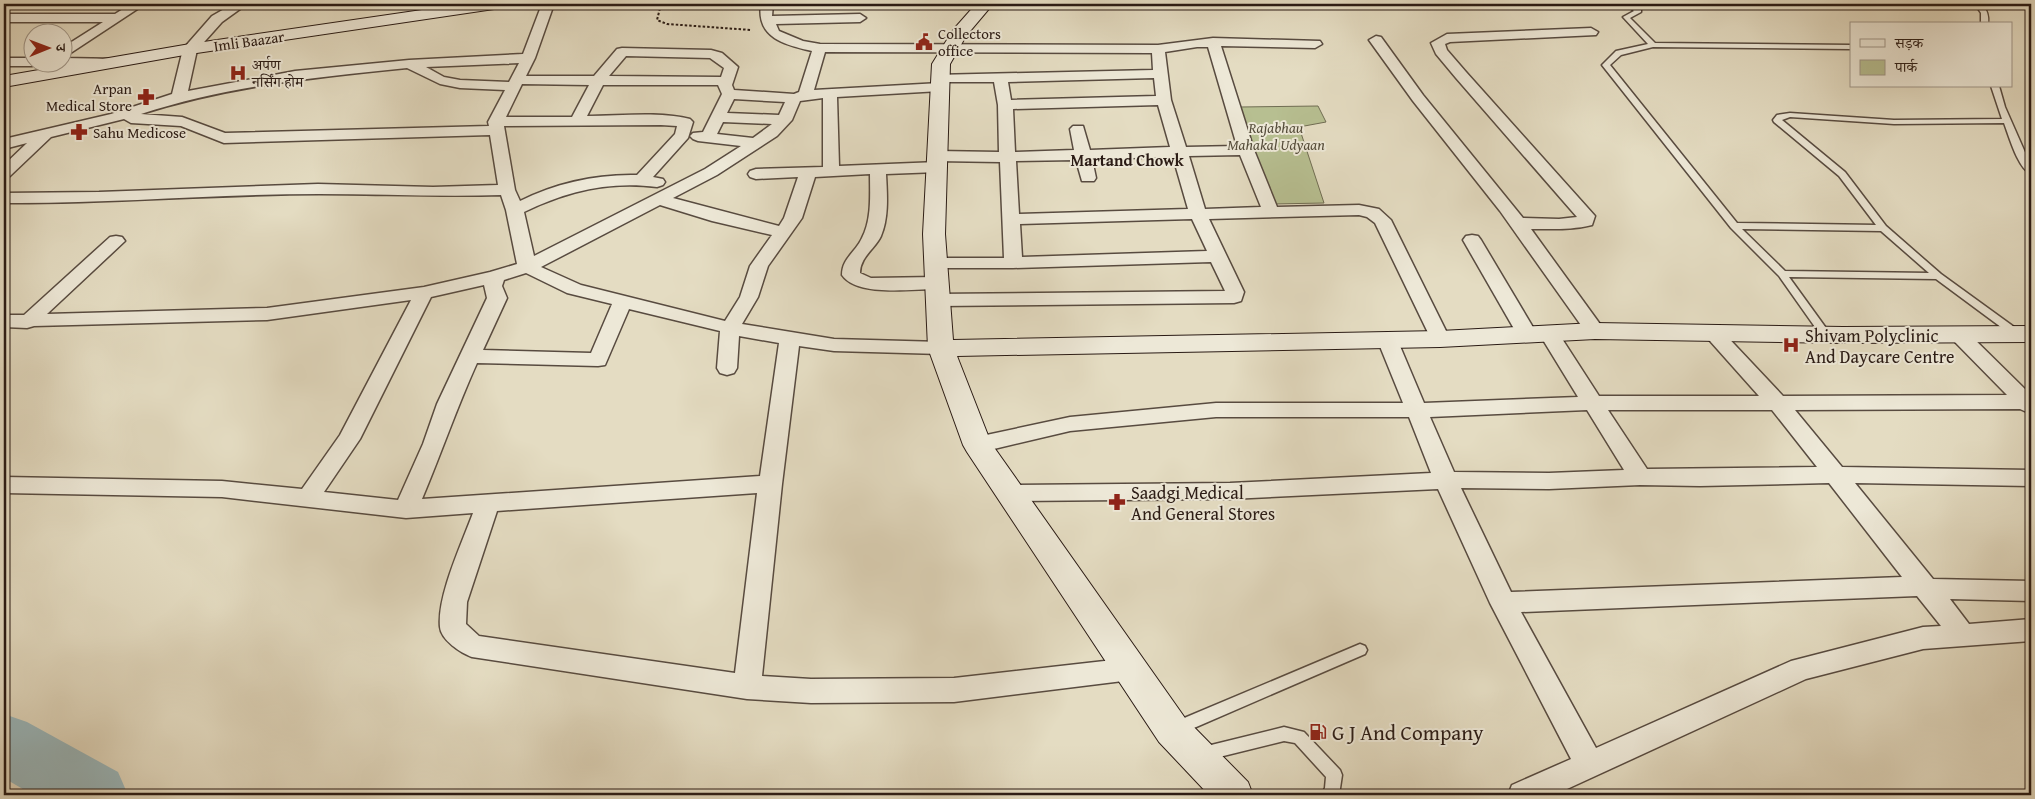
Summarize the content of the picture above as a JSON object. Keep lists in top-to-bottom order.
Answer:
{
  "streets": {
    "street": ["Imli Baazar"]
  },
  "districts": ["Martand Chowk"],
  "parks": ["Rajabhau Mahakal Udyaan"],
  "places": {
    "public building": ["Collectors office"],
    "hospital": ["अर्पण नर्सिंग होम", "Shivam Polyclinic And Daycare Centre"],
    "pharmacy": ["Arpan Medical Store", "Sahu Medicose", "Saadgi Medical And General Stores"],
    "fuel station": ["G J And Company"]
  },
  "legend": ["सड़क", "पार्क"],
  "north": "right"
}
